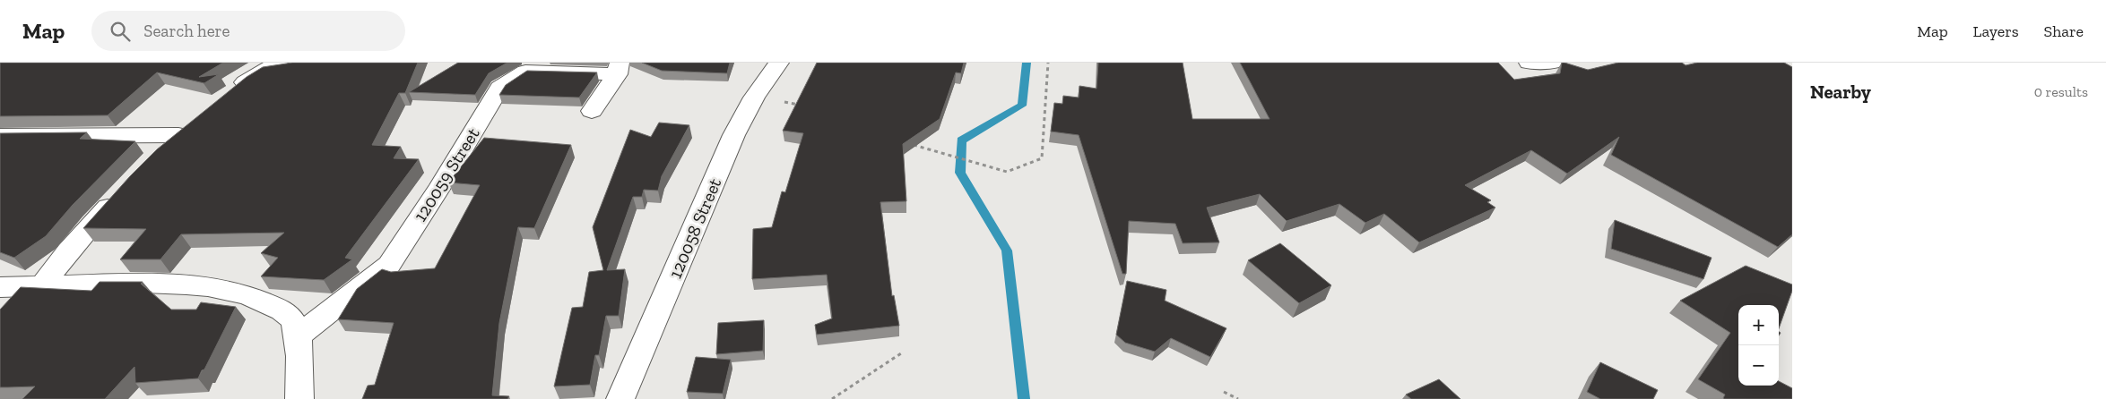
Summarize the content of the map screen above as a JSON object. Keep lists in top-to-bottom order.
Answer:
{
  "streets": {
    "street": ["120059 Street", "120058 Street"]
  },
  "page": {
    "header": "Map",
    "search": "Search here",
    "nav": ["Map", "Layers", "Share"],
    "heading": ["Nearby", "0 results"],
    "map_buttons": ["+", "−"]
  }
}
